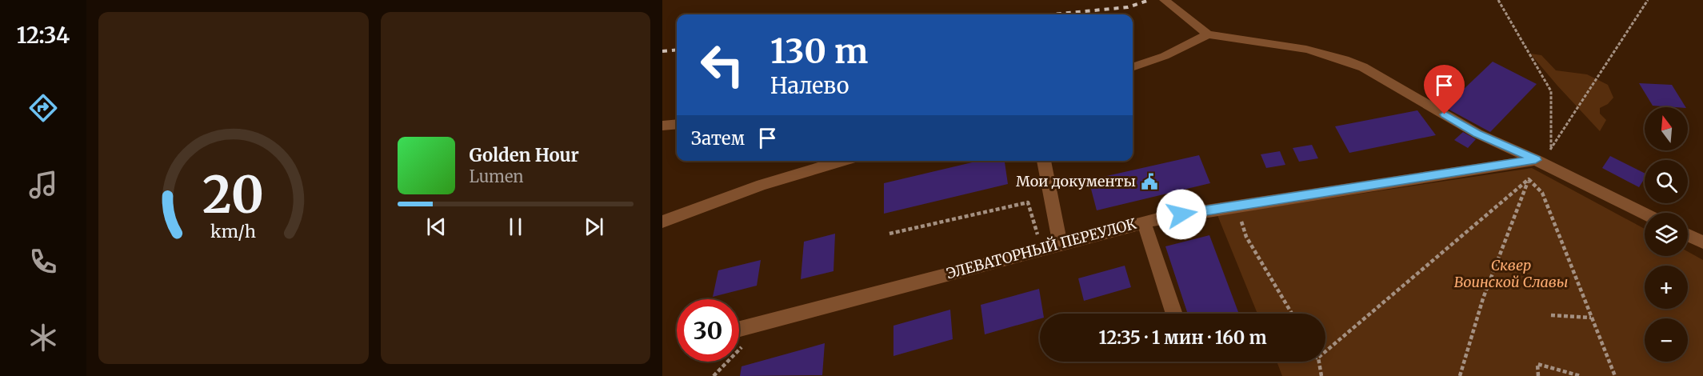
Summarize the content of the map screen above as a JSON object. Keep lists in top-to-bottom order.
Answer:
{
  "streets": {
    "street": ["ЭЛЕВАТОРНЫЙ ПЕРЕУЛОК"]
  },
  "parks": ["Сквер Воинской Славы"],
  "places": {
    "public building": ["Мои документы"]
  },
  "north": "top",
  "page": {
    "tabs": "12:34",
    "turn": ["130 m", "Налево"],
    "map_buttons": ["+", "−"],
    "then": "Затем",
    "song": ["Golden Hour", "Lumen"],
    "limit": "30",
    "trip": "12:35 · 1 мин · 160 m",
    "gauge": ["20", "km/h"]
  }
}
